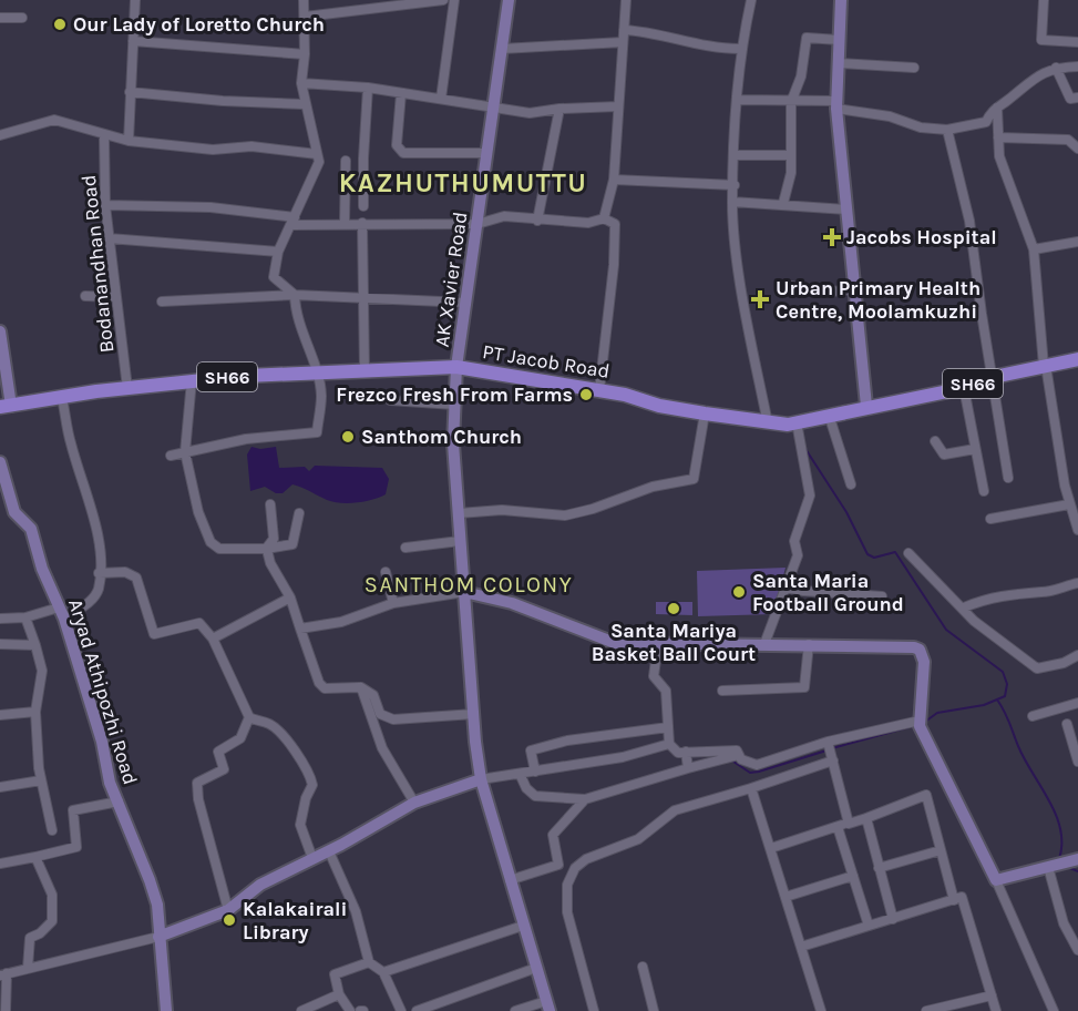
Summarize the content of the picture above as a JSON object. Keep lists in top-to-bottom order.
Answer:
{
  "streets": {
    "main road": [
      "AK Xavier Road",
      "PT Jacob Road",
      "SH66",
      "Aryad Athipozhi Road"
    ],
    "street": ["Bodanandhan Road"]
  },
  "crossings": [
    ["Bodanandhan Road", "PT Jacob Road"],
    ["AK Xavier Road", "PT Jacob Road"]
  ],
  "districts": ["KAZHUTHUMUTTU", "SANTHOM COLONY"],
  "places": {
    "other": [
      "Our Lady of Loretto Church",
      "Frezco Fresh From Farms",
      "Santhom Church",
      "Santa Maria Football Ground",
      "Santa Mariya Basket Ball Court",
      "Kalakairali Library"
    ],
    "health": ["Jacobs Hospital", "Urban Primary Health Centre, Moolamkuzhi"]
  }
}
